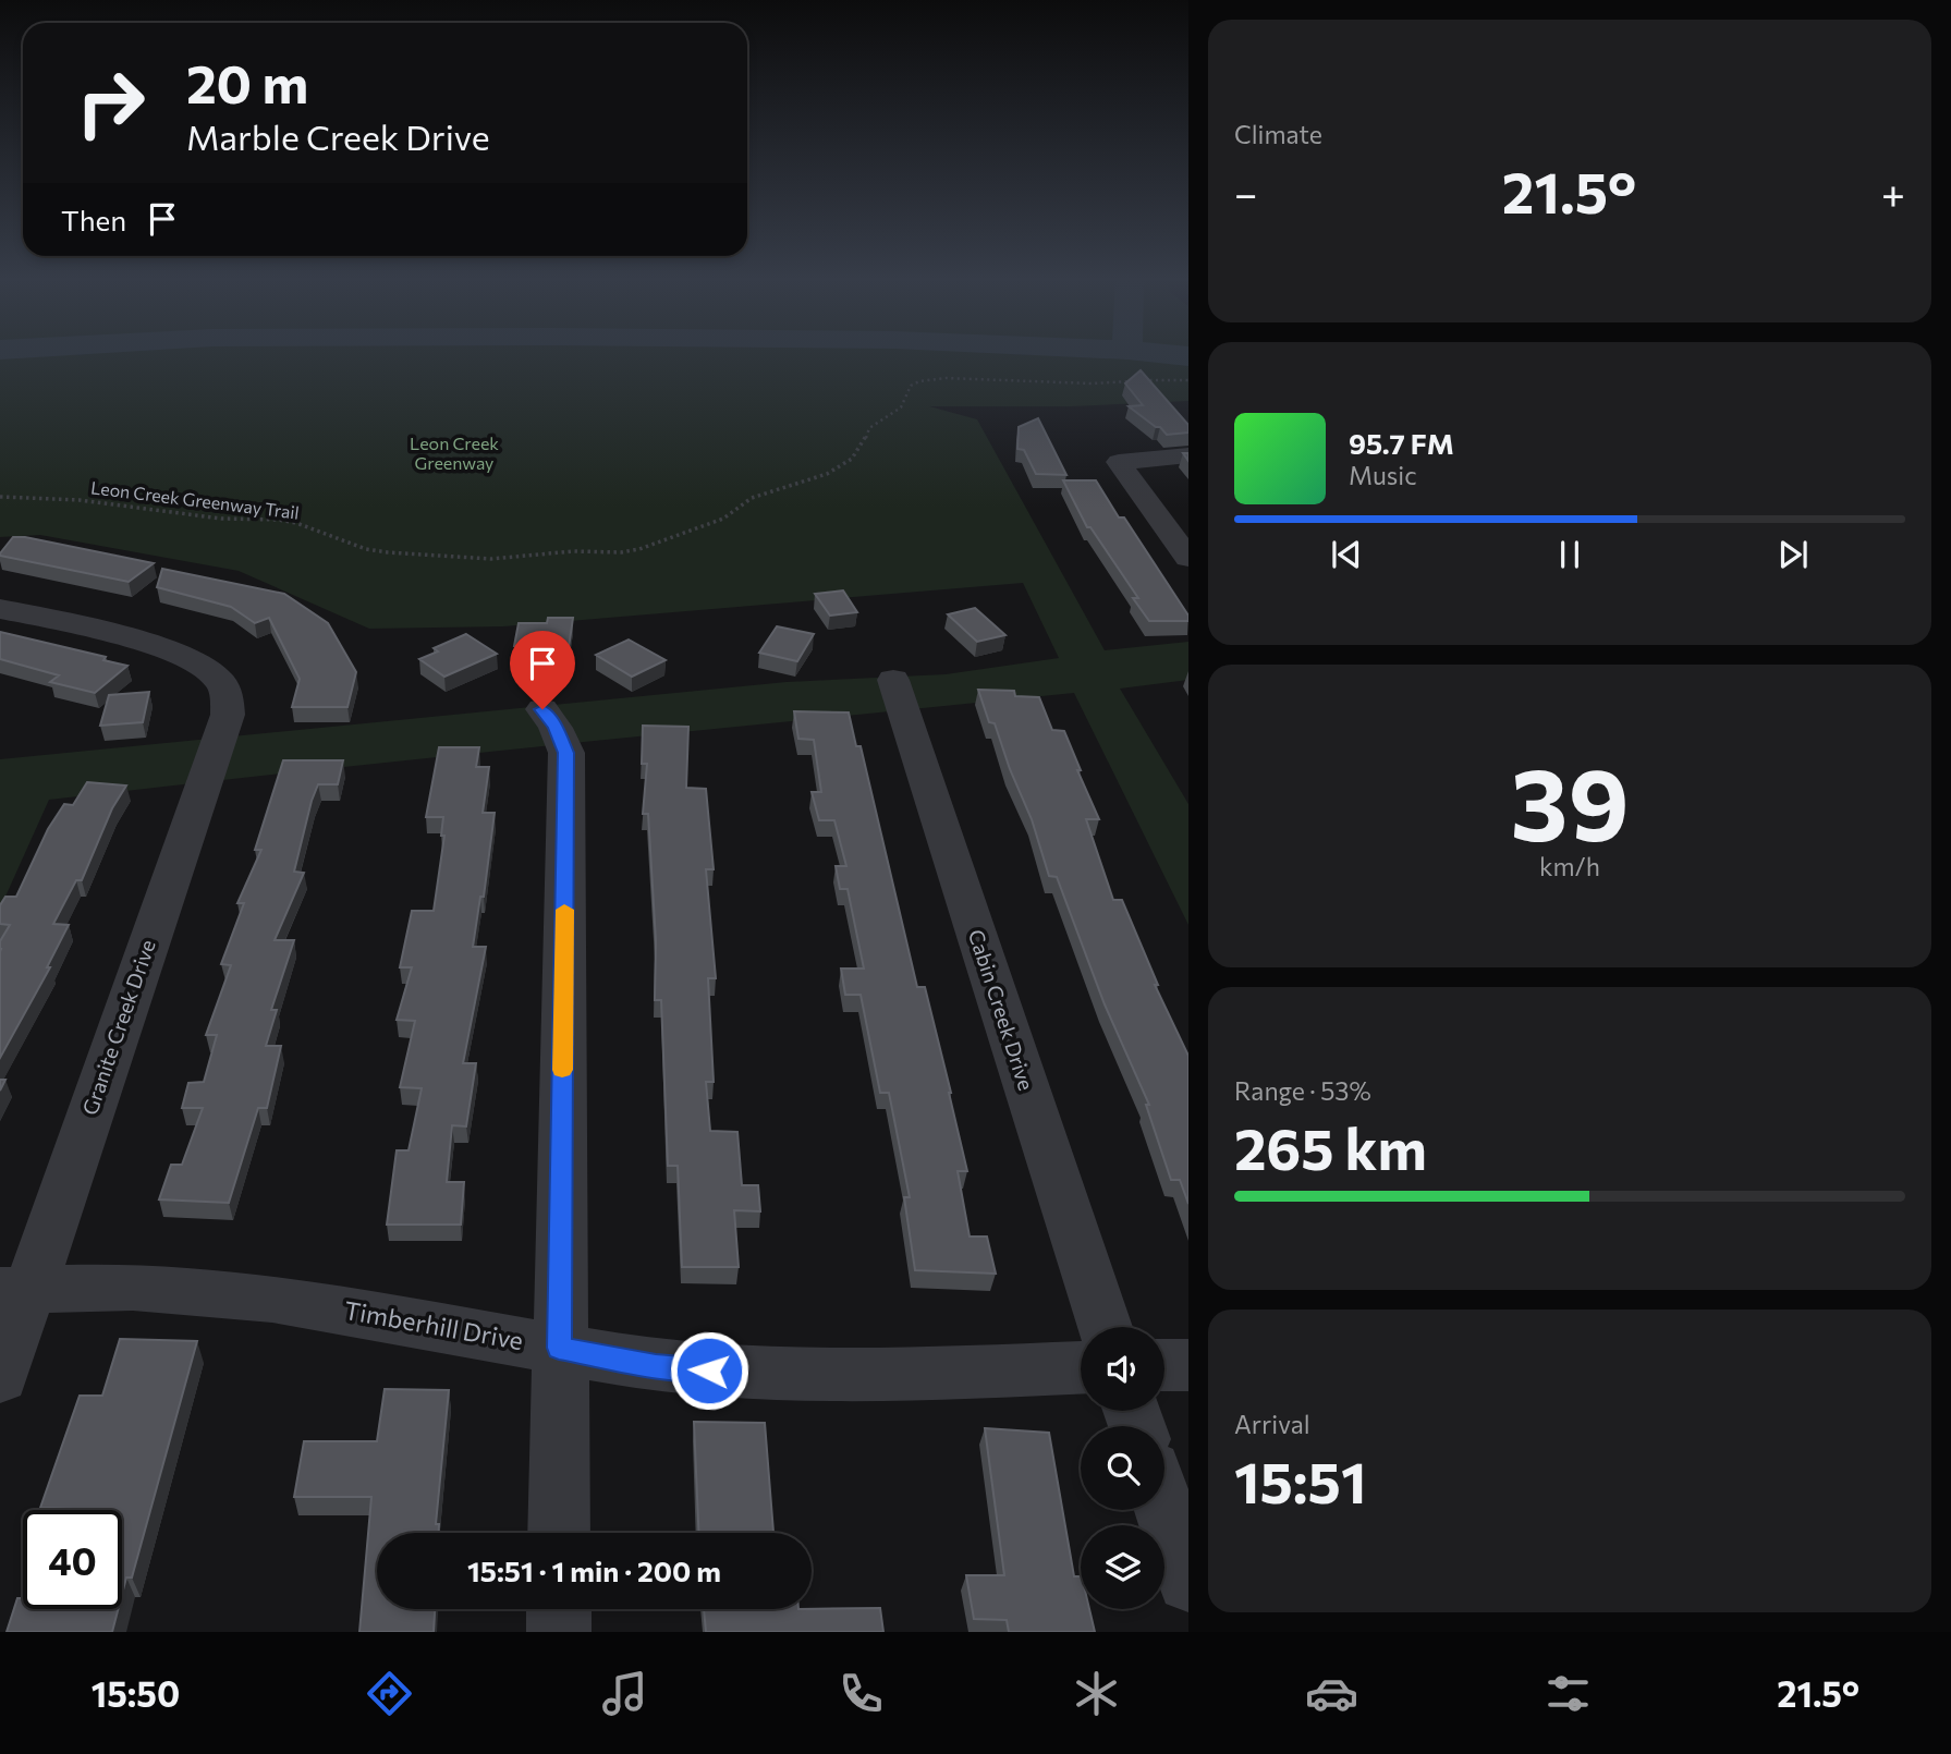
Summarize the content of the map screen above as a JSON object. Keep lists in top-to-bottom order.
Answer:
{
  "streets": {
    "street": ["Cabin Creek Drive", "Granite Creek Drive", "Timberhill Drive"],
    "path": ["Leon Creek Greenway Trail"]
  },
  "crossings": [
    ["Granite Creek Drive", "Timberhill Drive"]
  ],
  "parks": ["Leon Creek Greenway"],
  "page": {
    "tile": [
      "Climate",
      ["39", "km/h"],
      ["Range · 53%", "265 km"],
      ["Arrival", "15:51"]
    ],
    "turn": ["20 m", "Marble Creek Drive"],
    "heat": ["−", "21.5°", "+"],
    "then": "Then",
    "song": ["95.7 FM", "Music"],
    "limit": "40",
    "trip": "15:51 · 1 min · 200 m",
    "tabs": ["15:50", "21.5°"]
  }
}
